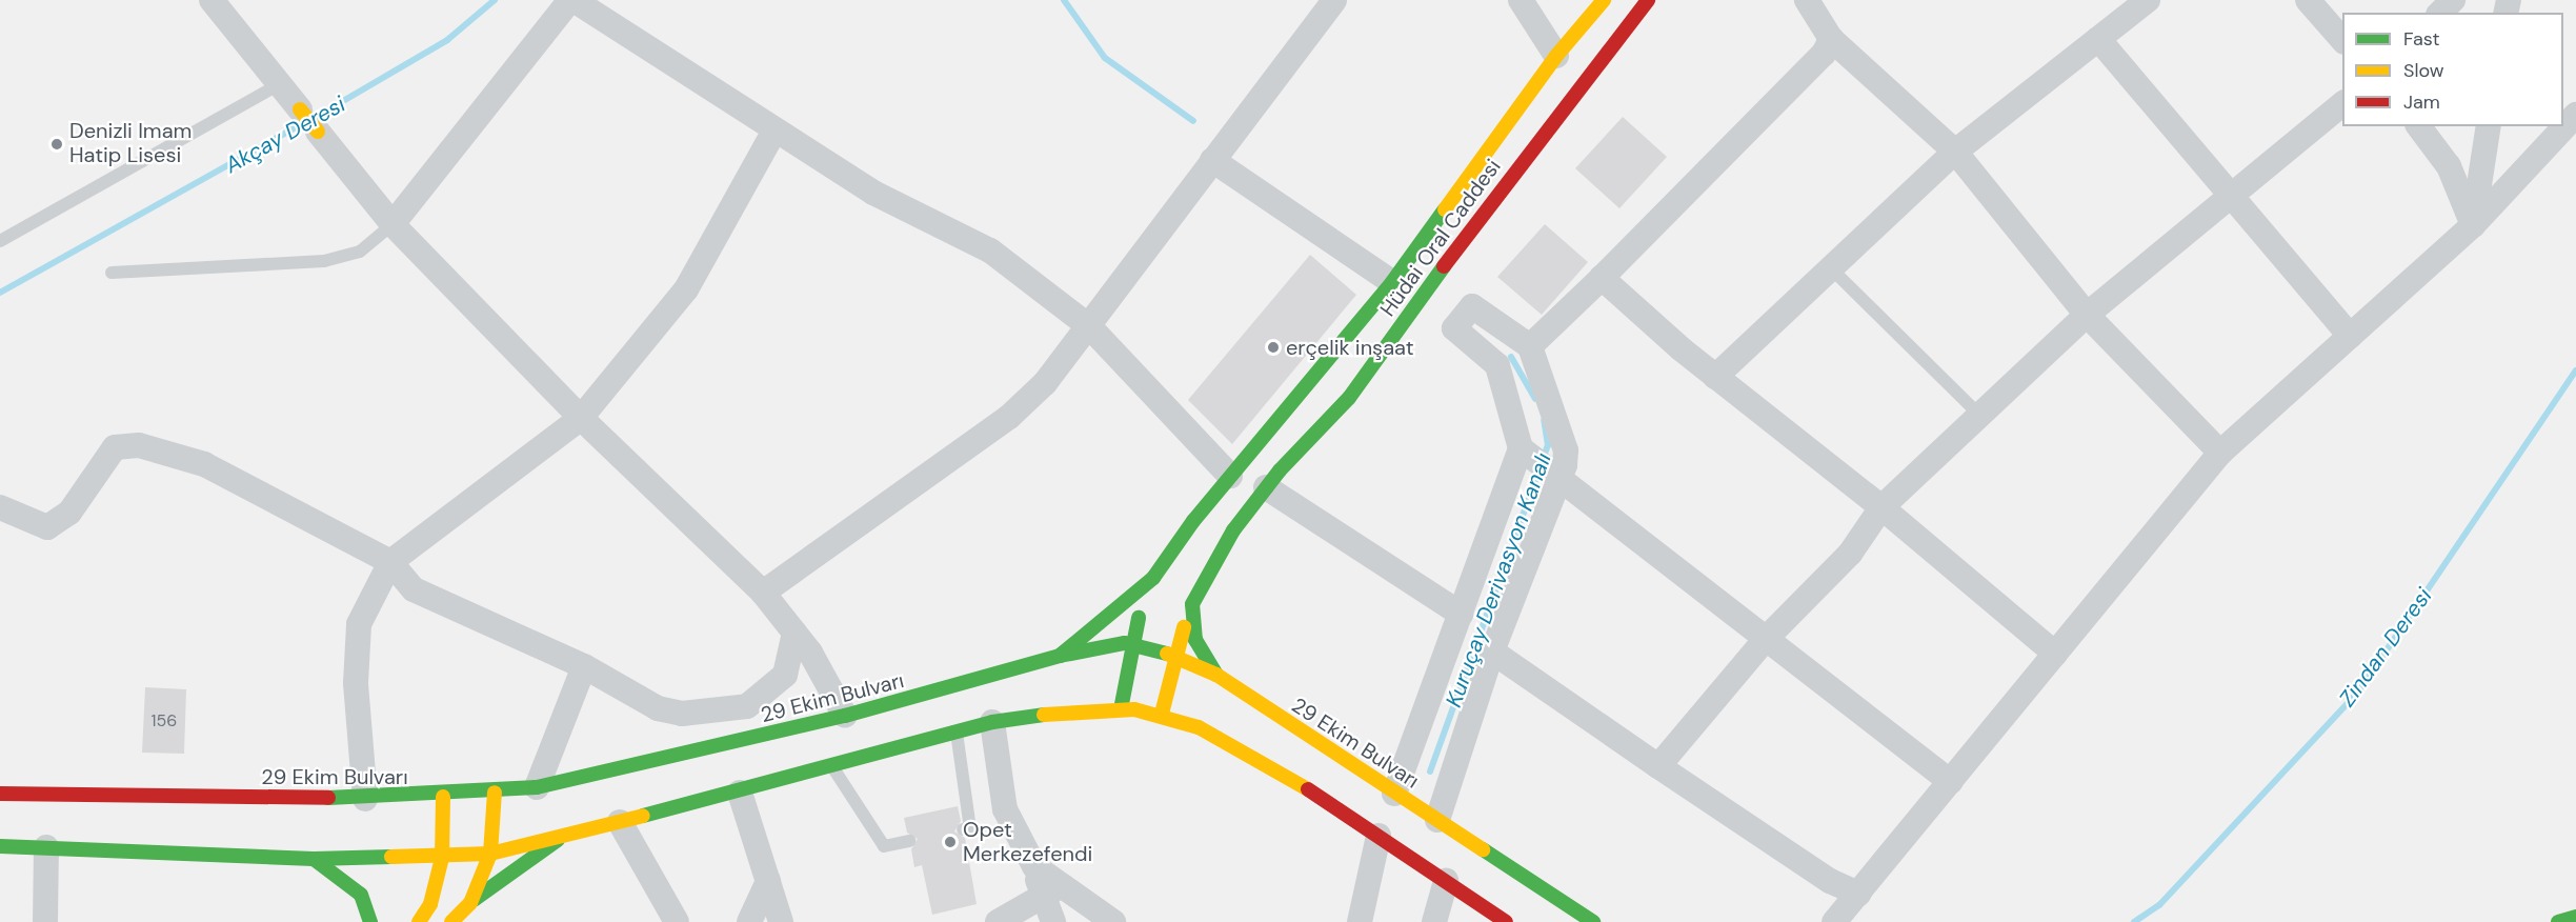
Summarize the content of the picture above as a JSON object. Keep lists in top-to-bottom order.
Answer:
{
  "streets": {
    "main road": ["Hüdai Oral Caddesi", "29 Ekim Bulvarı"]
  },
  "crossings": [
    ["Hüdai Oral Caddesi", "29 Ekim Bulvarı"]
  ],
  "water": ["Akçay Deresi", "Kuruçay Derivasyon Kanalı", "Zindan Deresi"],
  "places": ["Denizli Imam Hatip Lisesi", "erçelik inşaat", "Opet Merkezefendi"],
  "house_numbers": ["156"],
  "legend": ["Fast", "Slow", "Jam"]
}
